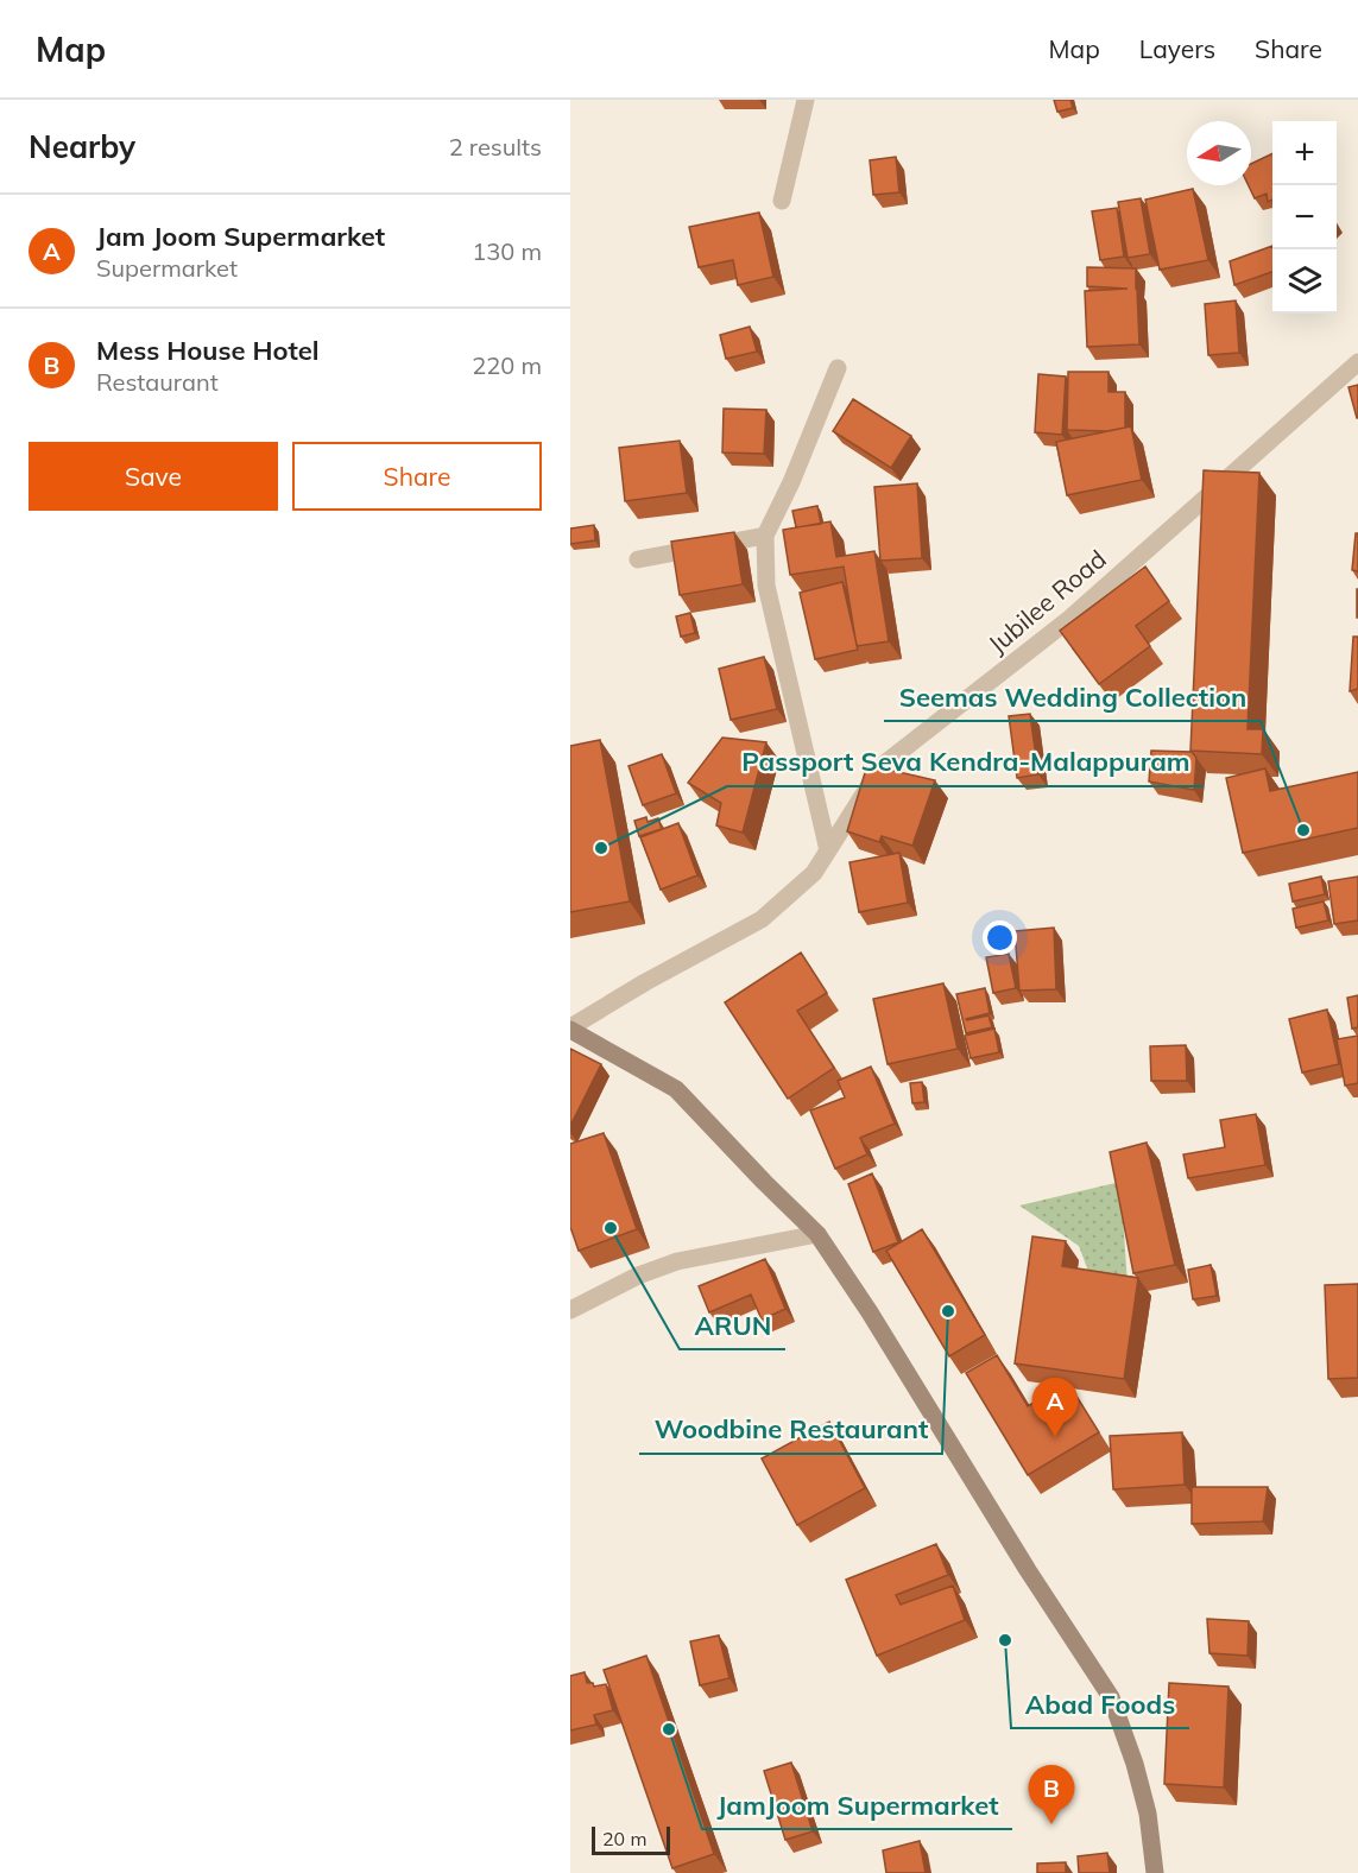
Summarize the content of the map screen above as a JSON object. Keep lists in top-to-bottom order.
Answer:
{
  "streets": {
    "street": ["Jubilee Road"]
  },
  "places": [
    "Seemas Wedding Collection",
    "Passport Seva Kendra-Malappuram",
    "ARUN",
    "Woodbine Restaurant",
    "Abad Foods",
    "JamJoom Supermarket"
  ],
  "scale_bar": "20 m",
  "north": "left",
  "page": {
    "header": "Map",
    "nav": ["Map", "Layers", "Share"],
    "heading": ["Nearby", "2 results"],
    "map_buttons": ["+", "−"],
    "list": [
      {
        "mark": "A",
        "name": "Jam Joom Supermarket",
        "note": "Supermarket",
        "value": "130 m"
      },
      {
        "mark": "B",
        "name": "Mess House Hotel",
        "note": "Restaurant",
        "value": "220 m"
      }
    ],
    "buttons": ["Save", "Share"],
    "pins": ["A", "B"],
    "scale": "20 m"
  }
}
